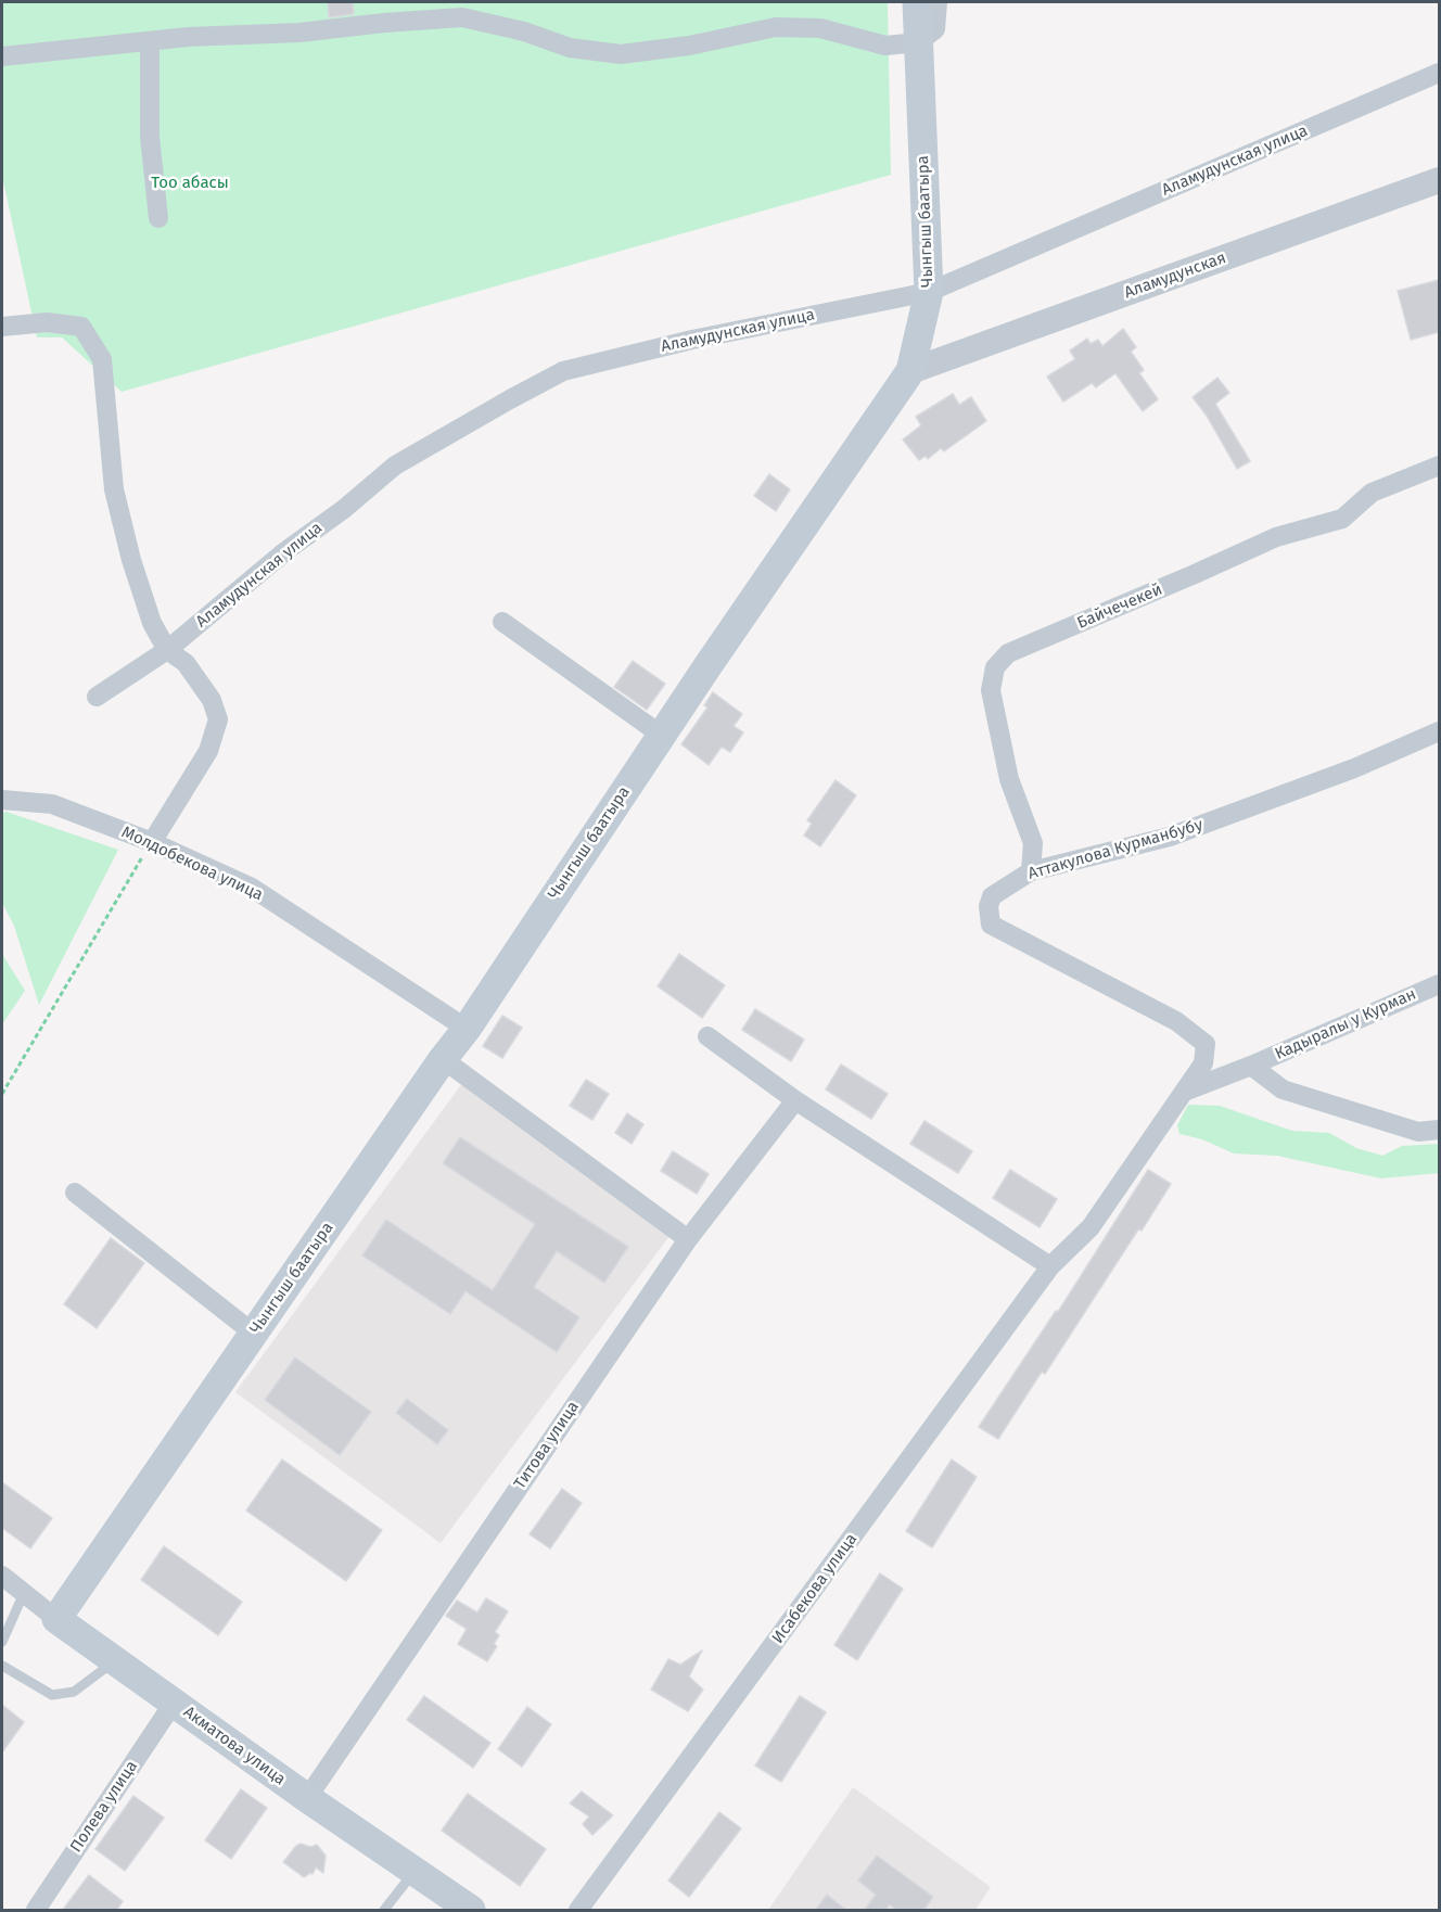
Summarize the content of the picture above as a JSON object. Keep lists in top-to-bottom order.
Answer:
{
  "streets": {
    "main road": ["Чынгыш баатыра", "Акматова улица"],
    "street": [
      "Аламудунская улица",
      "Аламудунская",
      "Байчечекей",
      "Аттакулова Курманбубу",
      "Молдобекова улица",
      "Кадыралы у Курман",
      "Титова улица",
      "Исабекова улица",
      "Полева улица"
    ]
  },
  "crossings": [
    ["Аламудунская улица", "Чынгыш баатыра"],
    ["Чынгыш баатыра", "Аламудунская"],
    ["Чынгыш баатыра", "Молдобекова улица"],
    ["Чынгыш баатыра", "Акматова улица"],
    ["Байчечекей", "Аттакулова Курманбубу"],
    ["Аттакулова Курманбубу", "Кадыралы у Курман"],
    ["Аттакулова Курманбубу", "Исабекова улица"],
    ["Кадыралы у Курман", "Исабекова улица"],
    ["Титова улица", "Акматова улица"],
    ["Акматова улица", "Полева улица"]
  ],
  "parks": ["Тоо абасы"]
}
